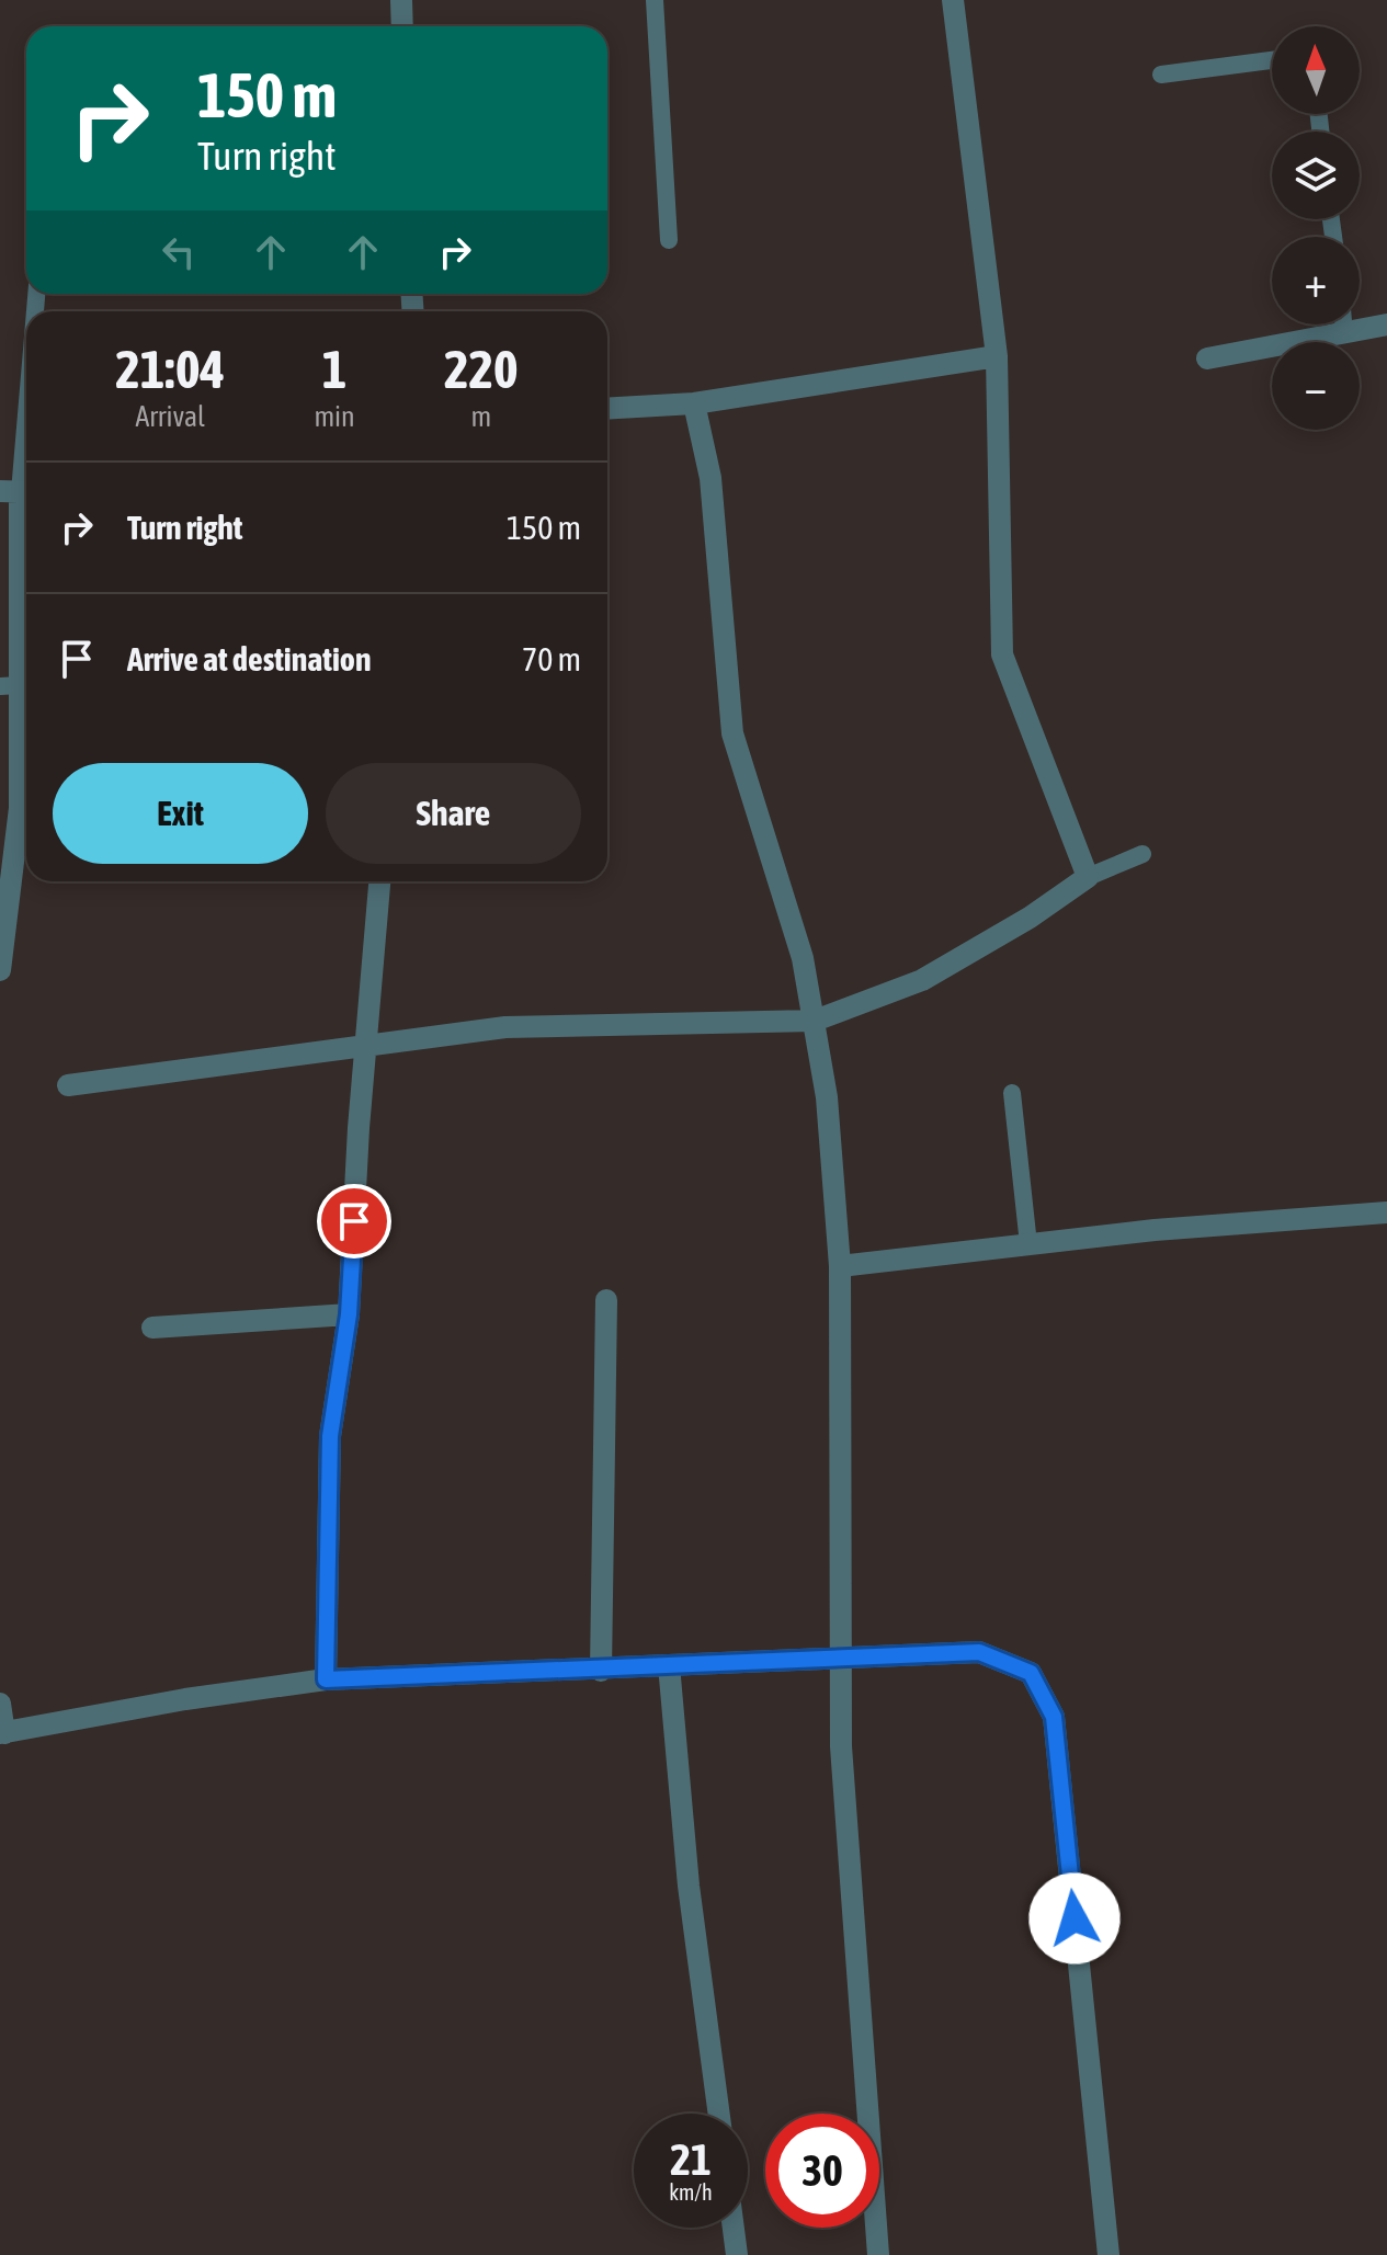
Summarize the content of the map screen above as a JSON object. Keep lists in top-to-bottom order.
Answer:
{
  "north": "top",
  "page": {
    "map_buttons": ["+", "−"],
    "turn": ["150 m", "Turn right"],
    "eta": [
      "21:04",
      "Arrival",
      "1",
      "min",
      "220",
      "m"
    ],
    "list": [
      {
        "name": "Turn right",
        "value": "150 m"
      },
      {
        "name": "Arrive at destination",
        "value": "70 m"
      }
    ],
    "buttons": ["Exit", "Share"],
    "speed": "21 km/h",
    "limit": "30"
  }
}
